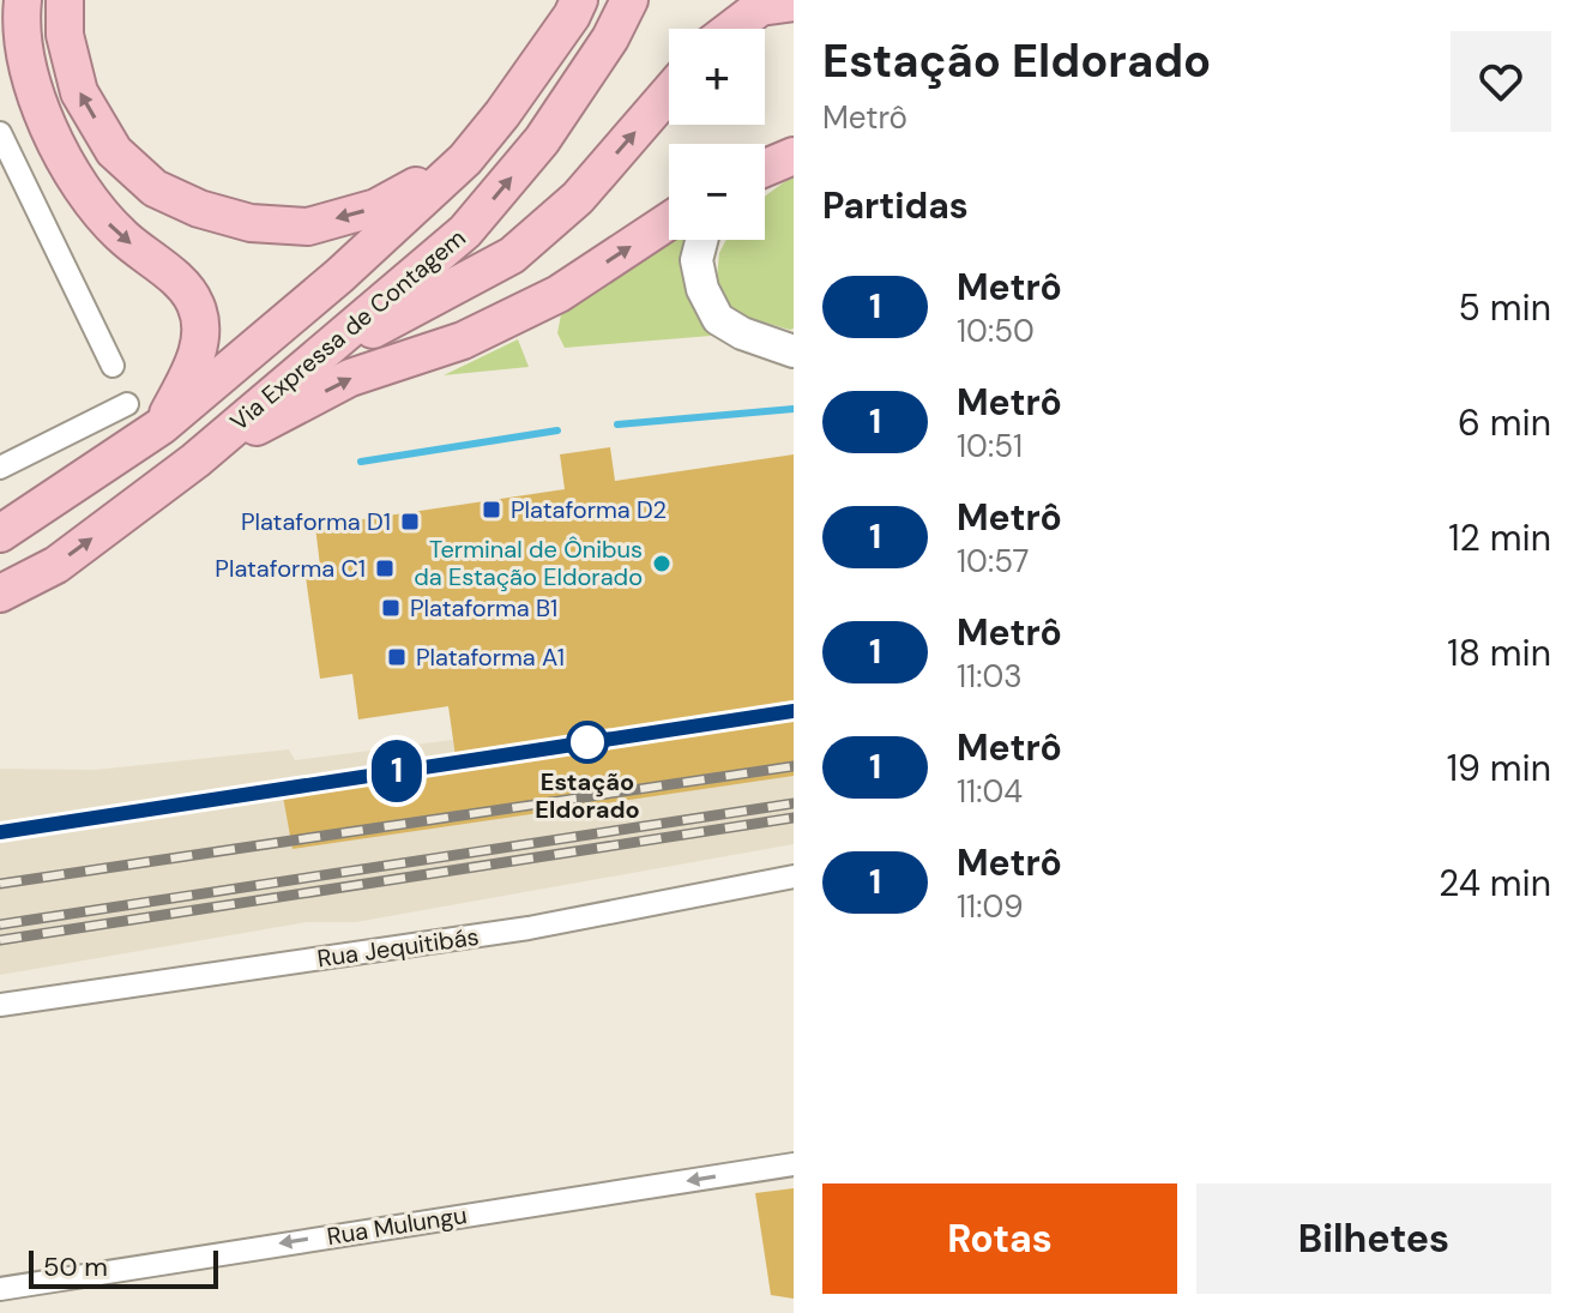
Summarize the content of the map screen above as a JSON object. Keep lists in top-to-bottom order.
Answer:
{
  "streets": {
    "highway": ["Via Expressa de Contagem"],
    "street": ["Rua Jequitibás", "Rua Mulungu"]
  },
  "one_way": ["Rua Mulungu"],
  "places": {
    "transit": [
      "Plataforma D2",
      "Plataforma D1",
      "Plataforma C1",
      "Plataforma B1",
      "Plataforma A1"
    ],
    "other": ["Terminal de Ônibus da Estação Eldorado", "Estação Eldorado"]
  },
  "lines": ["metro line 1"],
  "scale_bar": "50 m",
  "page": {
    "on_map": "1",
    "heading": [
      ["Estação Eldorado", "Metrô"],
      "Partidas"
    ],
    "map_buttons": ["+", "−"],
    "list": [
      {
        "mark": "1",
        "name": "Metrô",
        "note": "10:50",
        "value": "5 min"
      },
      {
        "mark": "1",
        "name": "Metrô",
        "note": "10:51",
        "value": "6 min"
      },
      {
        "mark": "1",
        "name": "Metrô",
        "note": "10:57",
        "value": "12 min"
      },
      {
        "mark": "1",
        "name": "Metrô",
        "note": "11:03",
        "value": "18 min"
      },
      {
        "mark": "1",
        "name": "Metrô",
        "note": "11:04",
        "value": "19 min"
      },
      {
        "mark": "1",
        "name": "Metrô",
        "note": "11:09",
        "value": "24 min"
      }
    ],
    "buttons": ["Rotas", "Bilhetes"],
    "scale": "50 m"
  }
}
